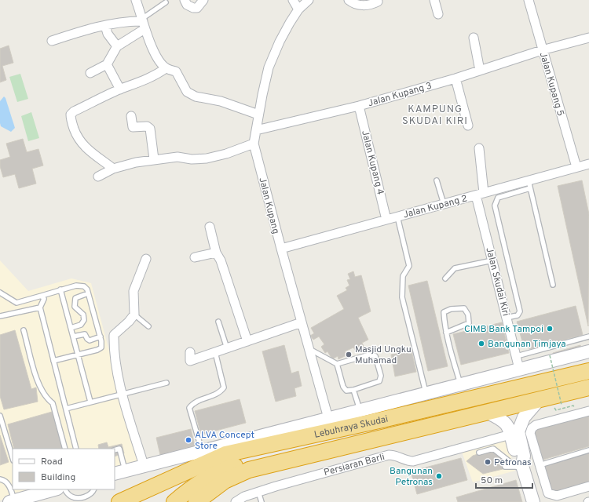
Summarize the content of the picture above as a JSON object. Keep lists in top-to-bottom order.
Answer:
{
  "streets": {
    "highway": ["Lebuhraya Skudai"],
    "street": [
      "Jalan Kupang 5",
      "Jalan Kupang 3",
      "Jalan Kupang 4",
      "Jalan Kupang",
      "Jalan Kupang 2",
      "Jalan Skudai Kiri",
      "Persiaran Barli"
    ]
  },
  "crossings": [
    ["Jalan Kupang 5", "Jalan Kupang 3"],
    ["Jalan Kupang 5", "Jalan Kupang 2"],
    ["Jalan Kupang 3", "Jalan Kupang 4"],
    ["Jalan Kupang 3", "Jalan Kupang"],
    ["Jalan Kupang 4", "Jalan Kupang 2"],
    ["Jalan Kupang", "Jalan Kupang 2"],
    ["Jalan Kupang 2", "Jalan Skudai Kiri"]
  ],
  "districts": ["KAMPUNG SKUDAI KIRI"],
  "places": [
    "CIMB Bank Tampoi",
    "Bangunan Timjaya",
    "Masjid Ungku Muhamad",
    "ALVA Concept Store",
    "Petronas",
    "Bangunan Petronas"
  ],
  "legend": ["Road", "Building"],
  "scale_bar": "50 m"
}
